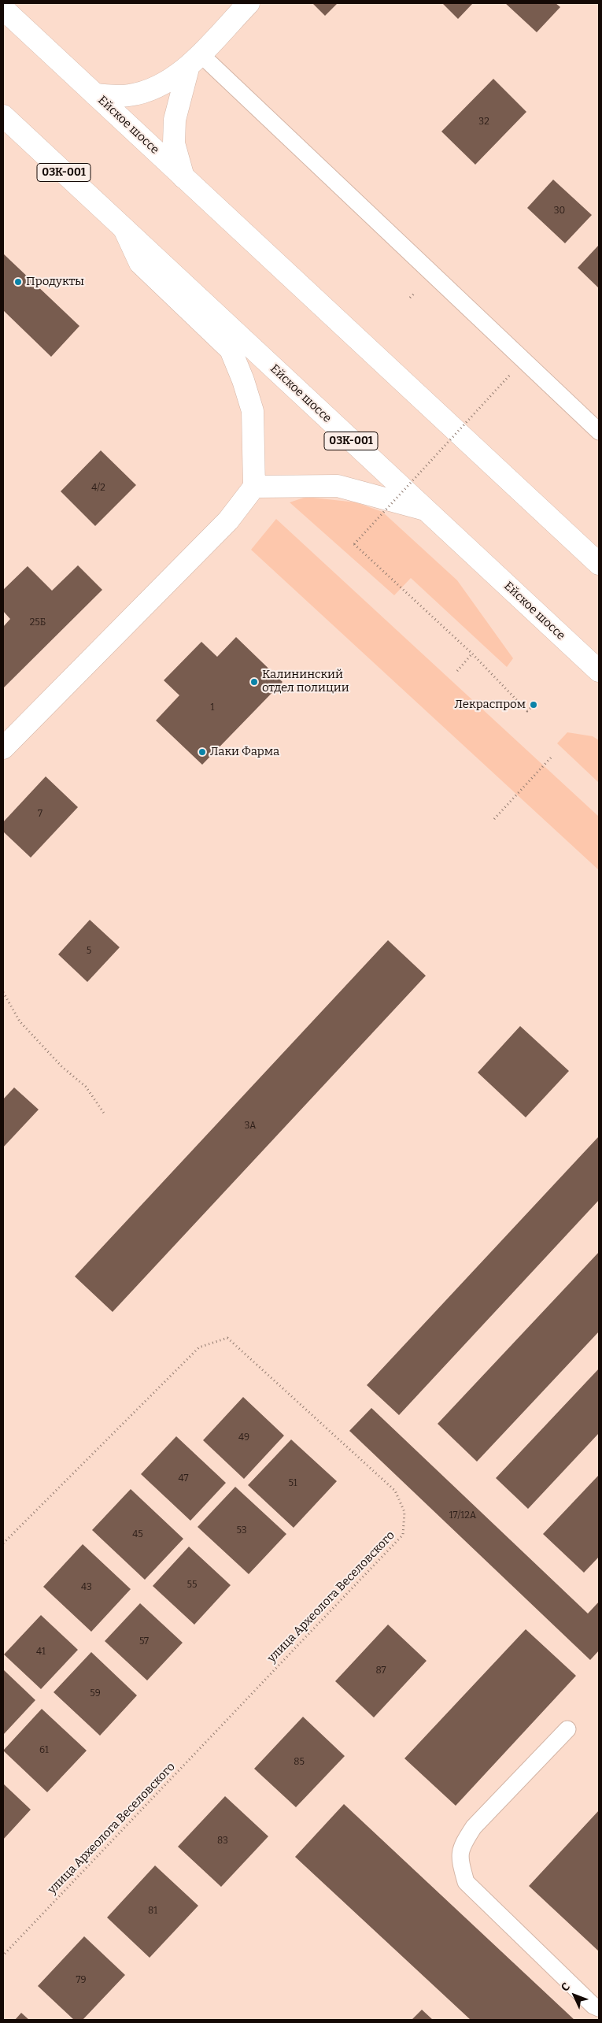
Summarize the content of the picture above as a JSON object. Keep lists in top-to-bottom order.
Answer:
{
  "streets": {
    "main road": ["Ейское шоссе", "03К-001"],
    "path": ["улица Археолога Веселовского"]
  },
  "places": [
    "Продукты",
    "Калининский отдел полиции",
    "Лекраспром",
    "Лаки Фарма"
  ],
  "house_numbers": [
    "32",
    "30",
    "4/2",
    "25Б",
    "1",
    "7",
    "5",
    "3А",
    "49",
    "47",
    "51",
    "17/12А",
    "53",
    "45",
    "55",
    "43",
    "57",
    "41",
    "87",
    "59",
    "61",
    "85",
    "83",
    "81",
    "79"
  ],
  "north": "top left"
}
